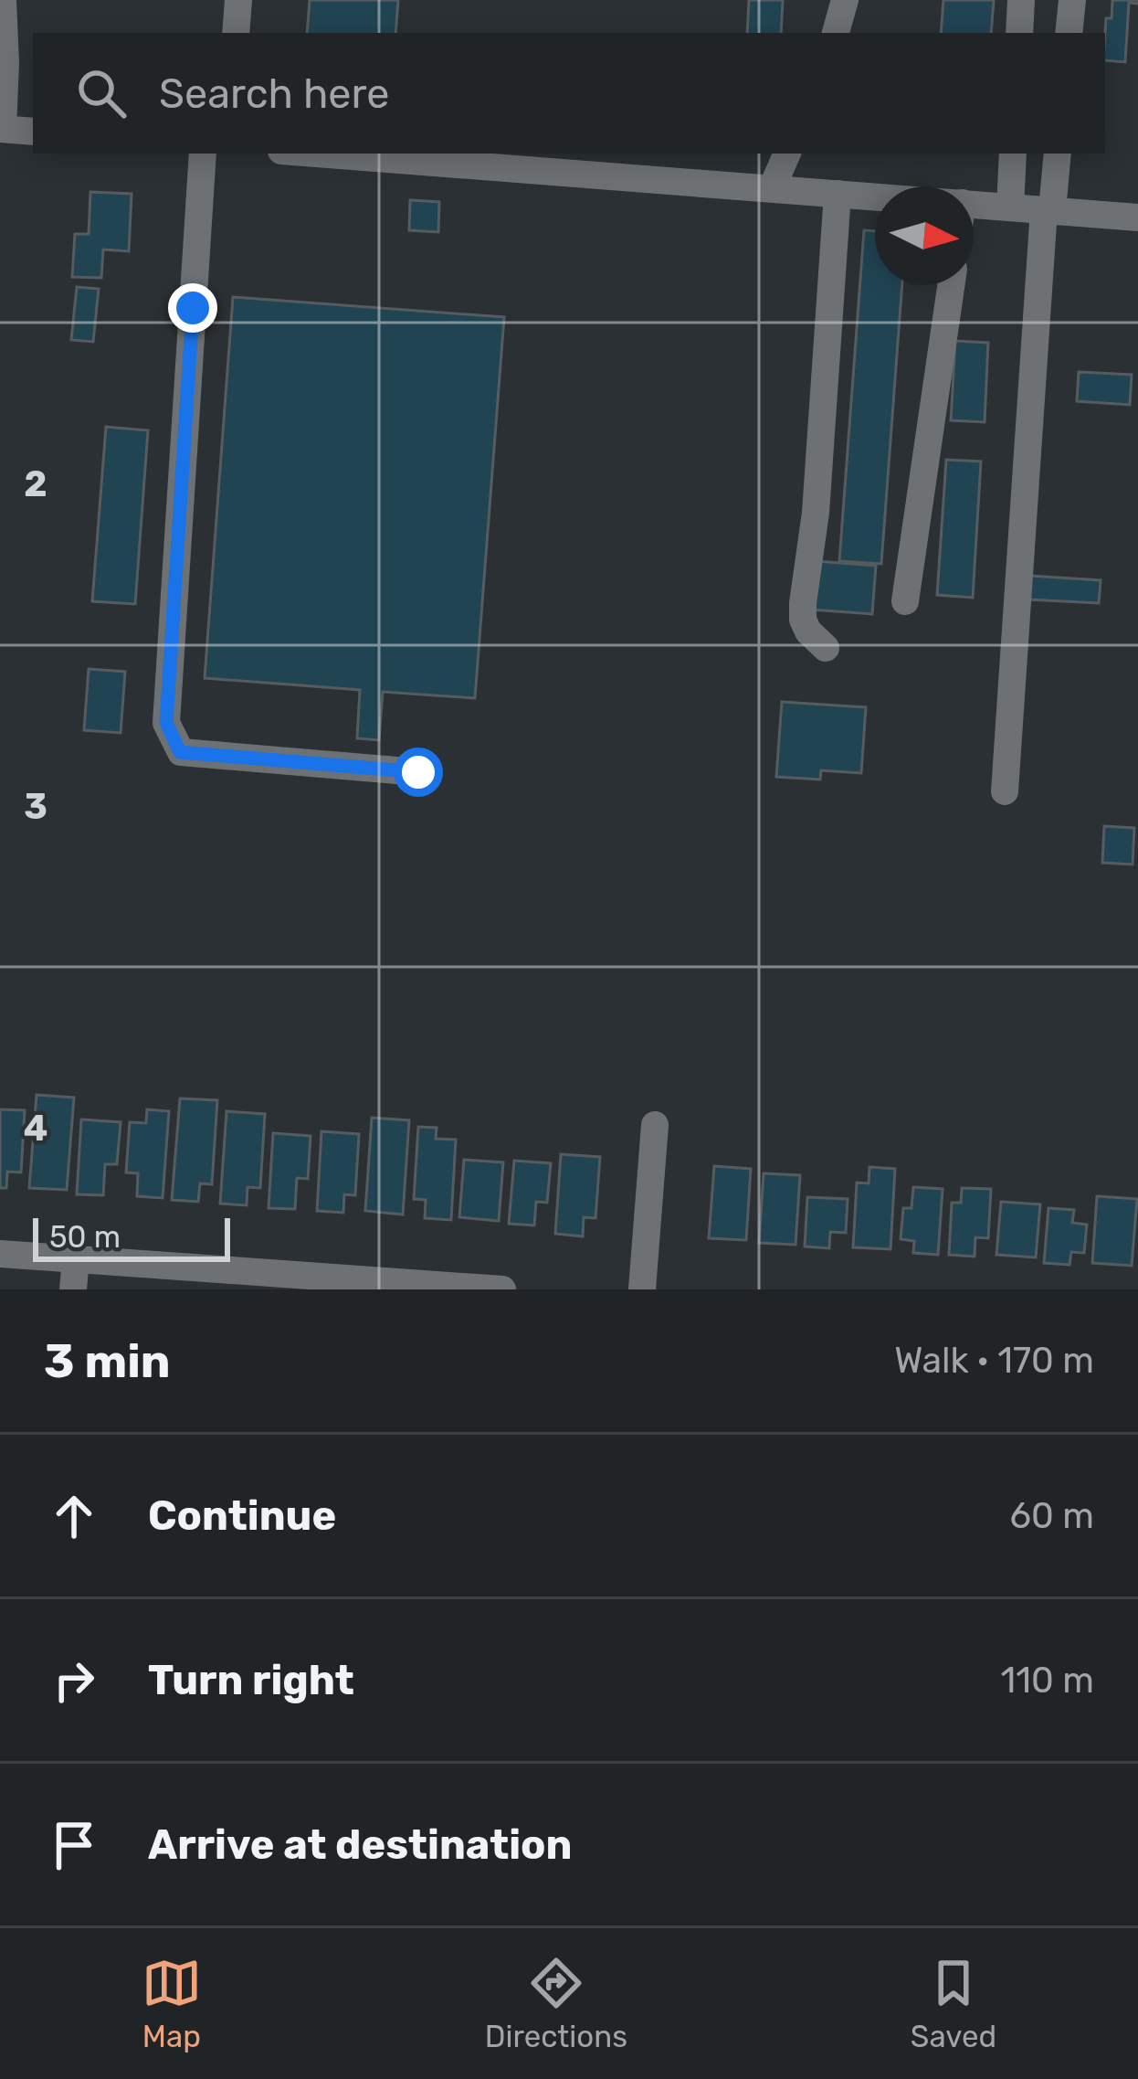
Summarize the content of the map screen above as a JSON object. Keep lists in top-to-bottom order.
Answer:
{
  "scale_bar": "50 m",
  "north": "right",
  "page": {
    "search": "Search here",
    "scale": "50 m",
    "heading": ["3 min", "Walk · 170 m"],
    "list": [
      ["Continue", "60 m"],
      ["Turn right", "110 m"],
      "Arrive at destination"
    ],
    "nav": ["Map", "Directions", "Saved"]
  },
  "grid": {
    "rows": ["2", "3", "4"]
  }
}
